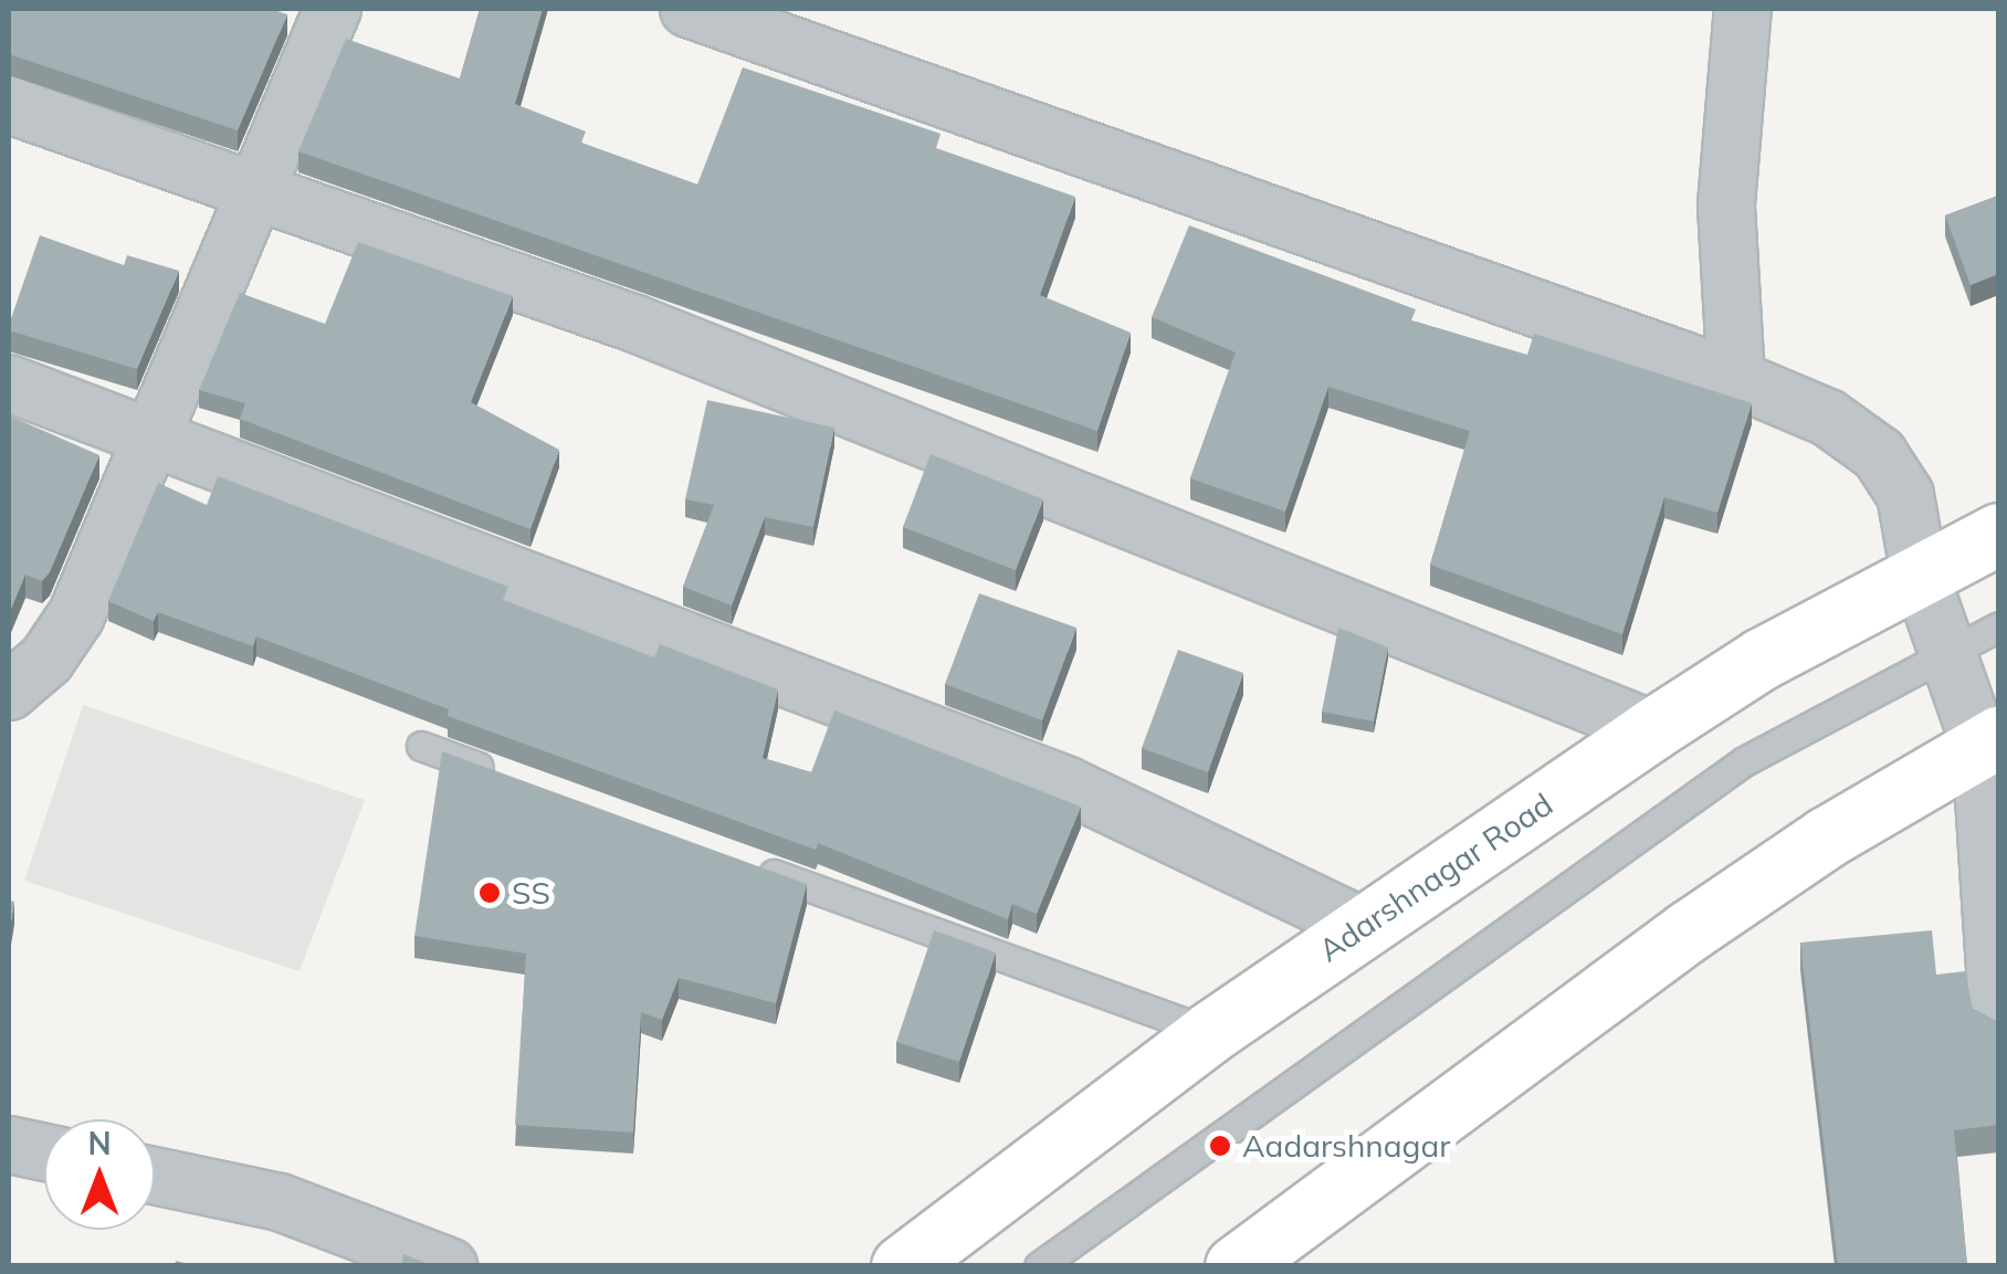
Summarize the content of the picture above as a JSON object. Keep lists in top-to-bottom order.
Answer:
{
  "streets": {
    "main road": ["Adarshnagar Road"]
  },
  "places": ["SS", "Aadarshnagar"],
  "north": "top"
}
